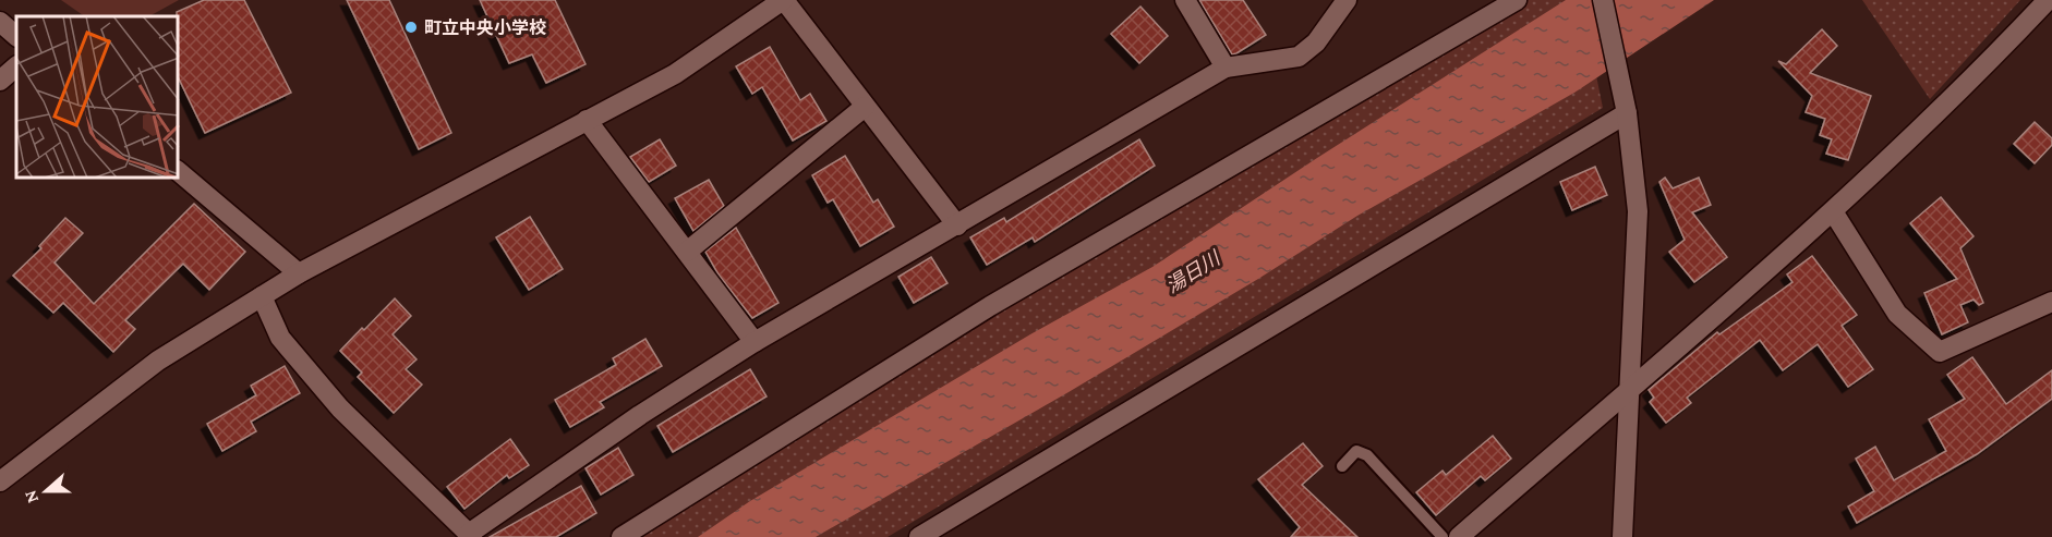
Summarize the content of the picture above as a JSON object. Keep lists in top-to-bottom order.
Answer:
{
  "water": ["湯日川"],
  "places": ["町立中央小学校"],
  "north": "left"
}
